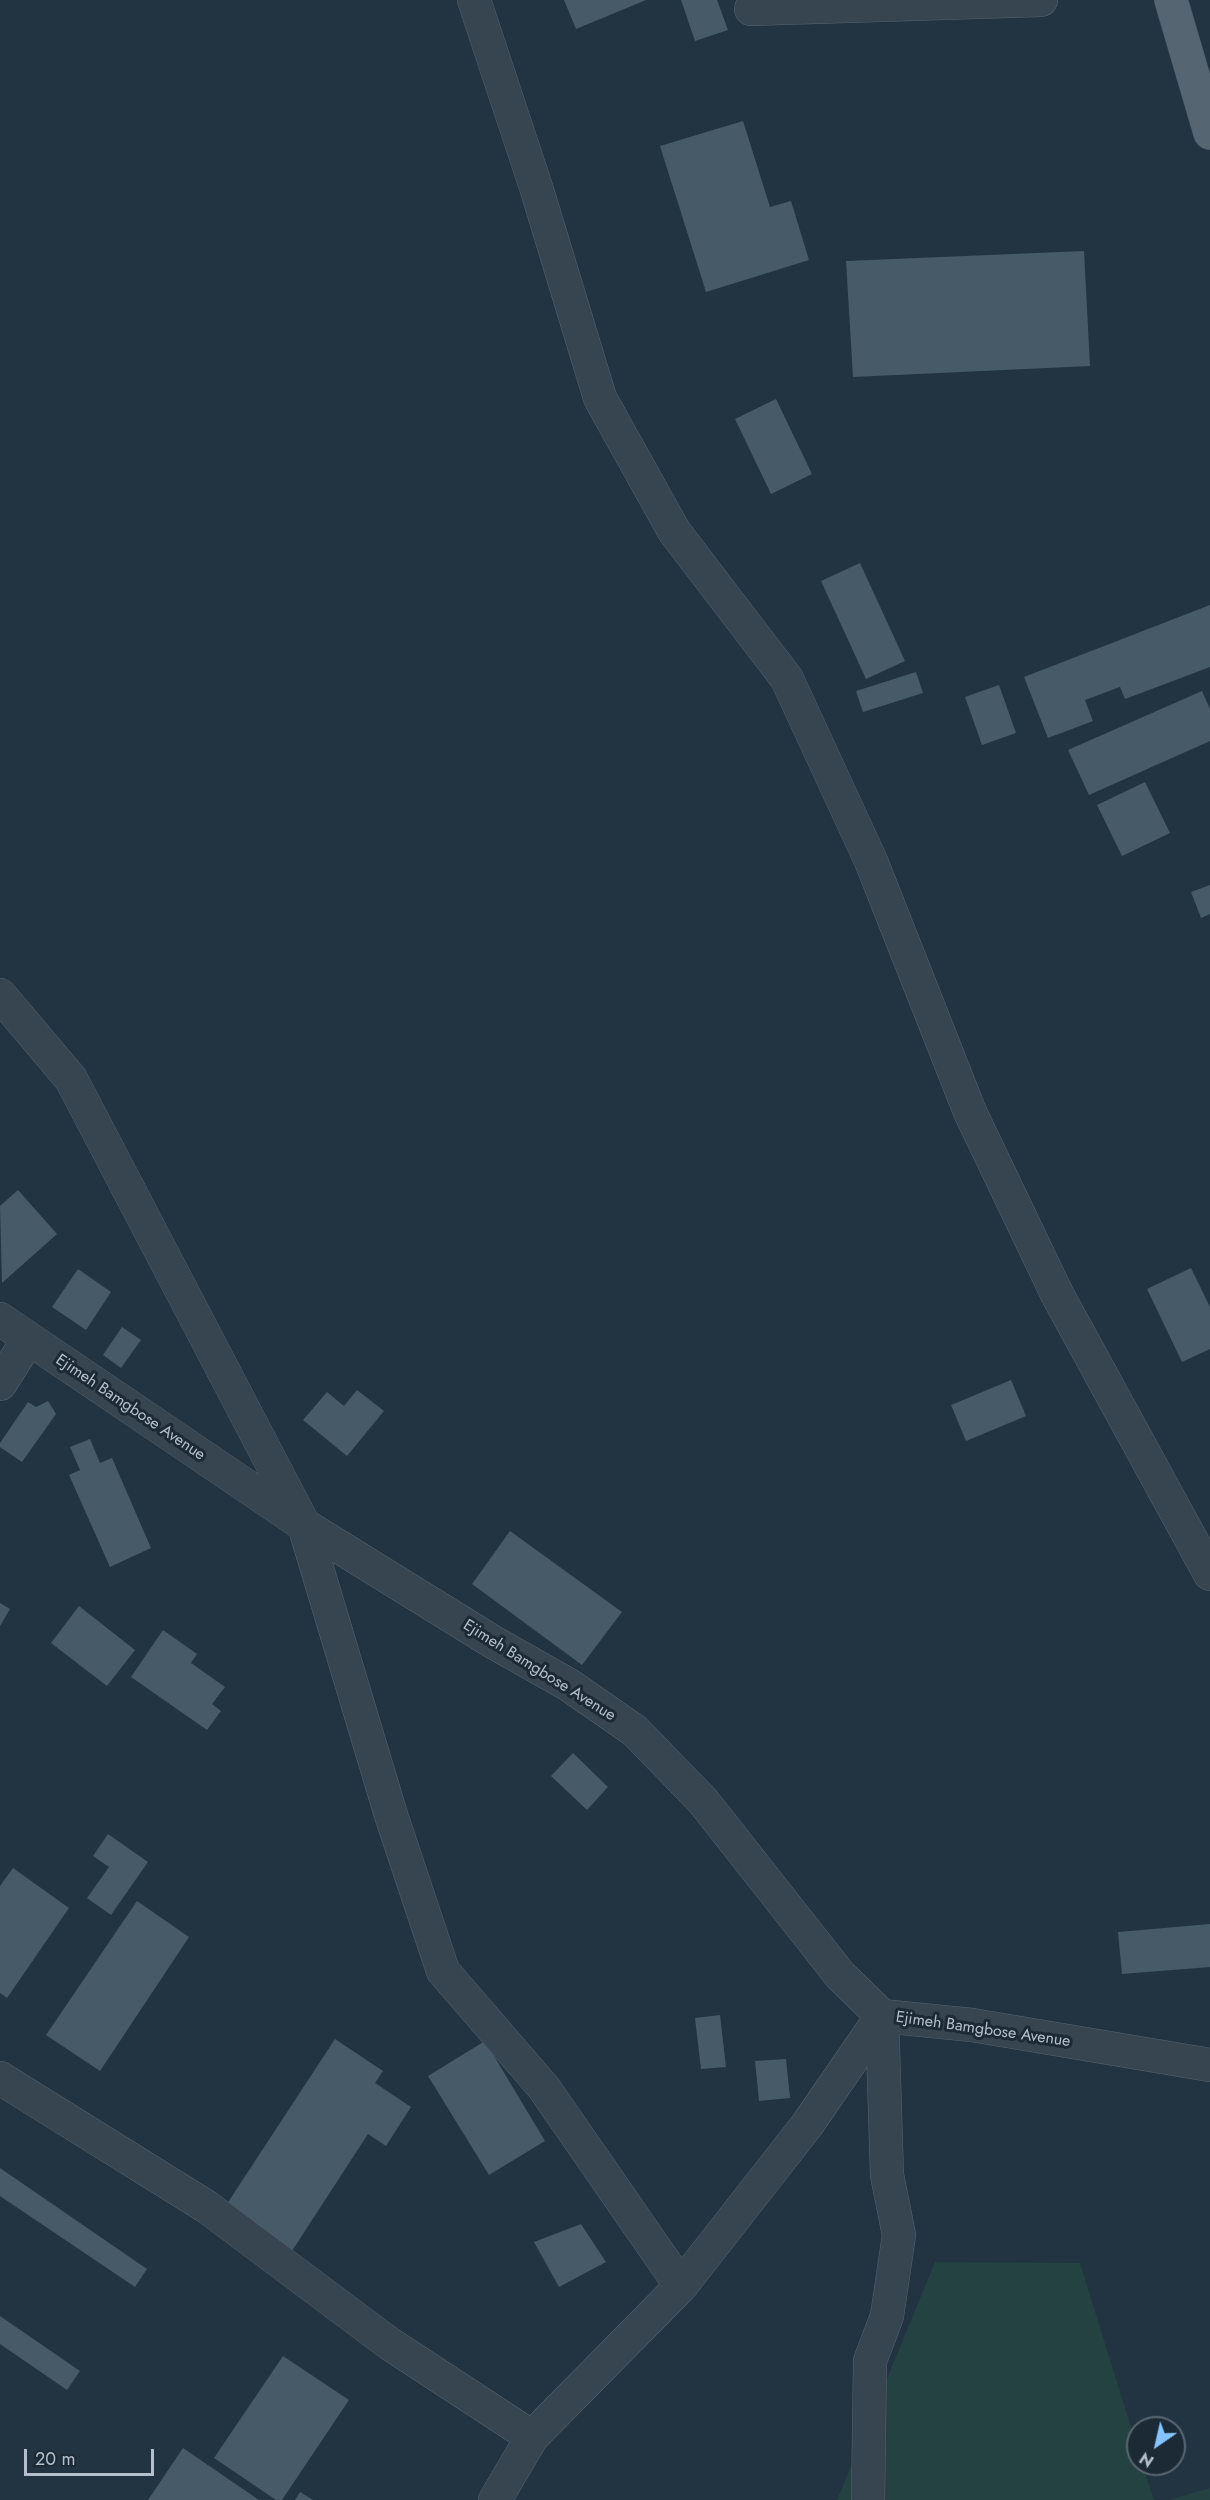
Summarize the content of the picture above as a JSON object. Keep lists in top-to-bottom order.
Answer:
{
  "streets": {
    "street": ["Ejimeh Bamgbose Avenue"]
  },
  "scale_bar": "20 m",
  "north": "bottom left"
}
